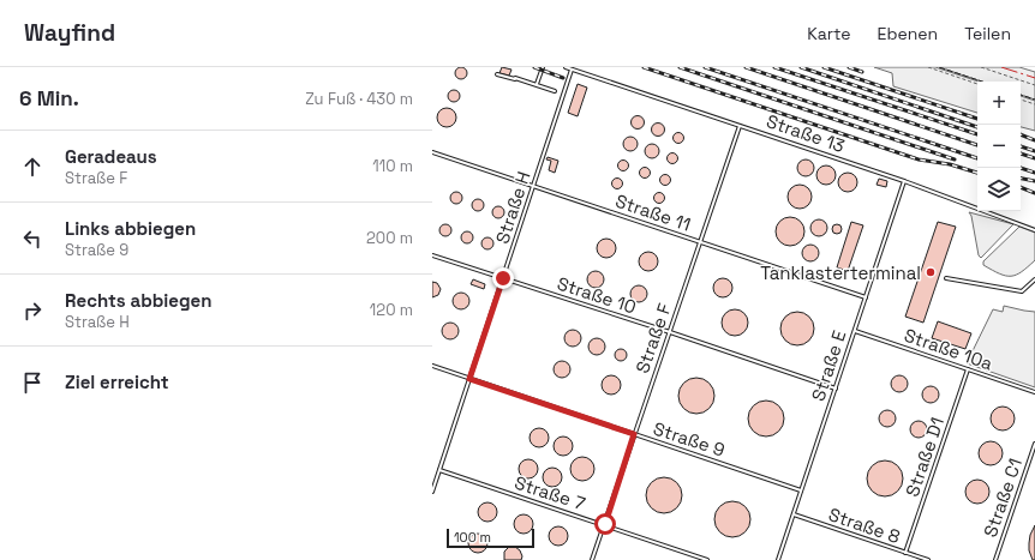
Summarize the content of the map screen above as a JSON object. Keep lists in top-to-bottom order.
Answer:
{
  "streets": {
    "lane": [
      "Straße 13",
      "Straße H",
      "Straße 11",
      "Straße 10",
      "Straße F",
      "Straße 10a",
      "Straße E",
      "Straße 9",
      "Straße D1",
      "Straße 7",
      "Straße C1",
      "Straße 8"
    ]
  },
  "crossings": [
    ["Straße 13", "Straße H"],
    ["Straße 13", "Straße F"],
    ["Straße 13", "Straße E"],
    ["Straße H", "Straße 11"],
    ["Straße H", "Straße 10"],
    ["Straße H", "Straße 9"],
    ["Straße H", "Straße 7"],
    ["Straße 11", "Straße F"],
    ["Straße 11", "Straße E"],
    ["Straße 10", "Straße F"],
    ["Straße 10", "Straße E"],
    ["Straße F", "Straße 9"],
    ["Straße F", "Straße 7"],
    ["Straße 10a", "Straße E"],
    ["Straße 10a", "Straße D1"],
    ["Straße E", "Straße 9"],
    ["Straße E", "Straße 8"],
    ["Straße D1", "Straße 8"]
  ],
  "places": ["Tanklasterterminal"],
  "scale_bar": "100 m",
  "page": {
    "header": "Wayfind",
    "nav": ["Karte", "Ebenen", "Teilen"],
    "heading": ["6 Min.", "Zu Fuß · 430 m"],
    "map_buttons": ["+", "−"],
    "list": [
      ["Geradeaus", "Straße F", "110 m"],
      ["Links abbiegen", "Straße 9", "200 m"],
      ["Rechts abbiegen", "Straße H", "120 m"],
      "Ziel erreicht"
    ],
    "scale": "100 m"
  }
}
